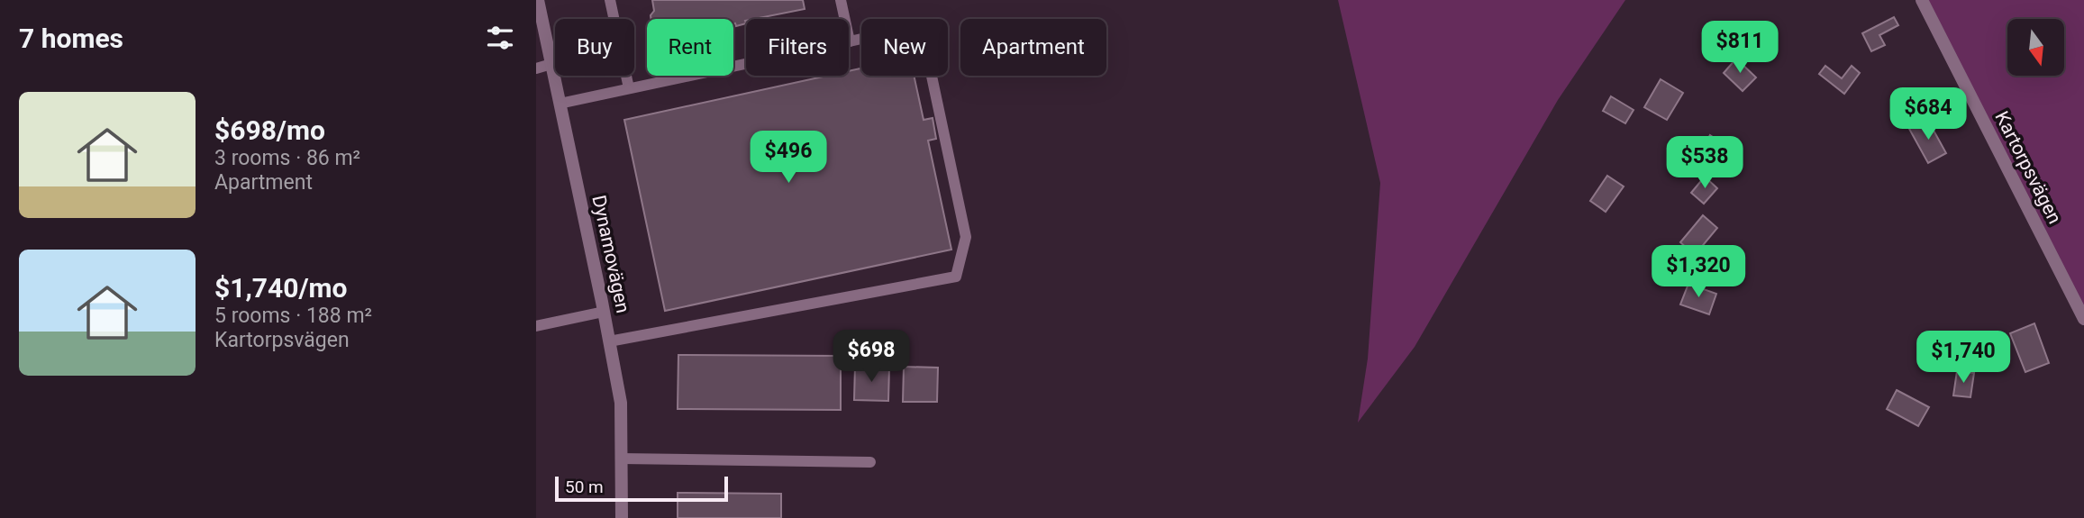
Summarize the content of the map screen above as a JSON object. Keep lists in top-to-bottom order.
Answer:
{
  "streets": {
    "street": ["Kartorpsvägen", "Dynamovägen"]
  },
  "scale_bar": "50 m",
  "north": "bottom",
  "page": {
    "heading": "7 homes",
    "chip": [
      "Buy",
      "Rent",
      "Filters",
      "New",
      "Apartment"
    ],
    "price": [
      "$811",
      "$684",
      "$496",
      "$538",
      "$1,320",
      "$698",
      "$1,740"
    ],
    "list": [
      {
        "name": "$698/mo",
        "note": "3 rooms · 86 m² · Apartment"
      },
      {
        "name": "$1,740/mo",
        "note": "5 rooms · 188 m² · Kartorpsvägen"
      }
    ],
    "scale": "50 m"
  }
}
